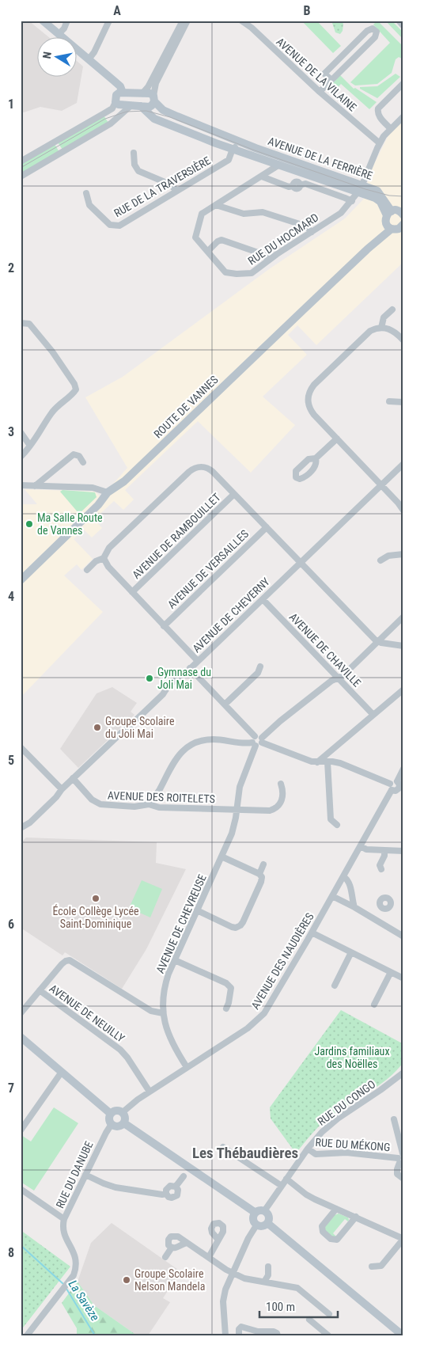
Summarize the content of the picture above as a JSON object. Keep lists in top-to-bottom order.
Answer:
{
  "streets": {
    "street": [
      "AVENUE DE LA VILAINE",
      "AVENUE DE LA FERRIÈRE",
      "RUE DE LA TRAVERSIÈRE",
      "RUE DU HOCMARD",
      "ROUTE DE VANNES",
      "AVENUE DE RAMBOUILLET",
      "AVENUE DE VERSAILLES",
      "AVENUE DE CHEVERNY",
      "AVENUE DE CHAVILLE",
      "AVENUE DES ROITELETS",
      "AVENUE DE CHEVREUSE",
      "AVENUE DES NAUDIÈRES",
      "AVENUE DE NEUILLY",
      "RUE DU CONGO",
      "RUE DU MÉKONG",
      "RUE DU DANUBE"
    ]
  },
  "crossings": [
    ["AVENUE DE LA VILAINE", "RUE DU HOCMARD"],
    ["AVENUE DE LA FERRIÈRE", "RUE DE LA TRAVERSIÈRE"],
    ["AVENUE DE LA FERRIÈRE", "RUE DU HOCMARD"],
    ["AVENUE DE CHEVERNY", "AVENUE DE CHAVILLE"],
    ["AVENUE DE CHEVERNY", "AVENUE DES ROITELETS"],
    ["AVENUE DES ROITELETS", "AVENUE DE CHEVREUSE"],
    ["AVENUE DE CHEVREUSE", "AVENUE DES NAUDIÈRES"],
    ["AVENUE DES NAUDIÈRES", "AVENUE DE NEUILLY"],
    ["AVENUE DES NAUDIÈRES", "RUE DU DANUBE"],
    ["RUE DU CONGO", "RUE DU MÉKONG"]
  ],
  "districts": ["Les Thébaudières"],
  "water": ["La Savèze"],
  "parks": ["Jardins familiaux des Noëlles"],
  "places": [
    "Ma Salle Route de Vannes",
    "Gymnase du Joli Mai",
    "Groupe Scolaire du Joli Mai",
    "École Collège Lycée Saint-Dominique",
    "Groupe Scolaire Nelson Mandela"
  ],
  "scale_bar": "100 m",
  "north": "left",
  "grid": {
    "columns": ["A", "B"],
    "rows": [
      "1",
      "2",
      "3",
      "4",
      "5",
      "6",
      "7",
      "8"
    ]
  }
}
